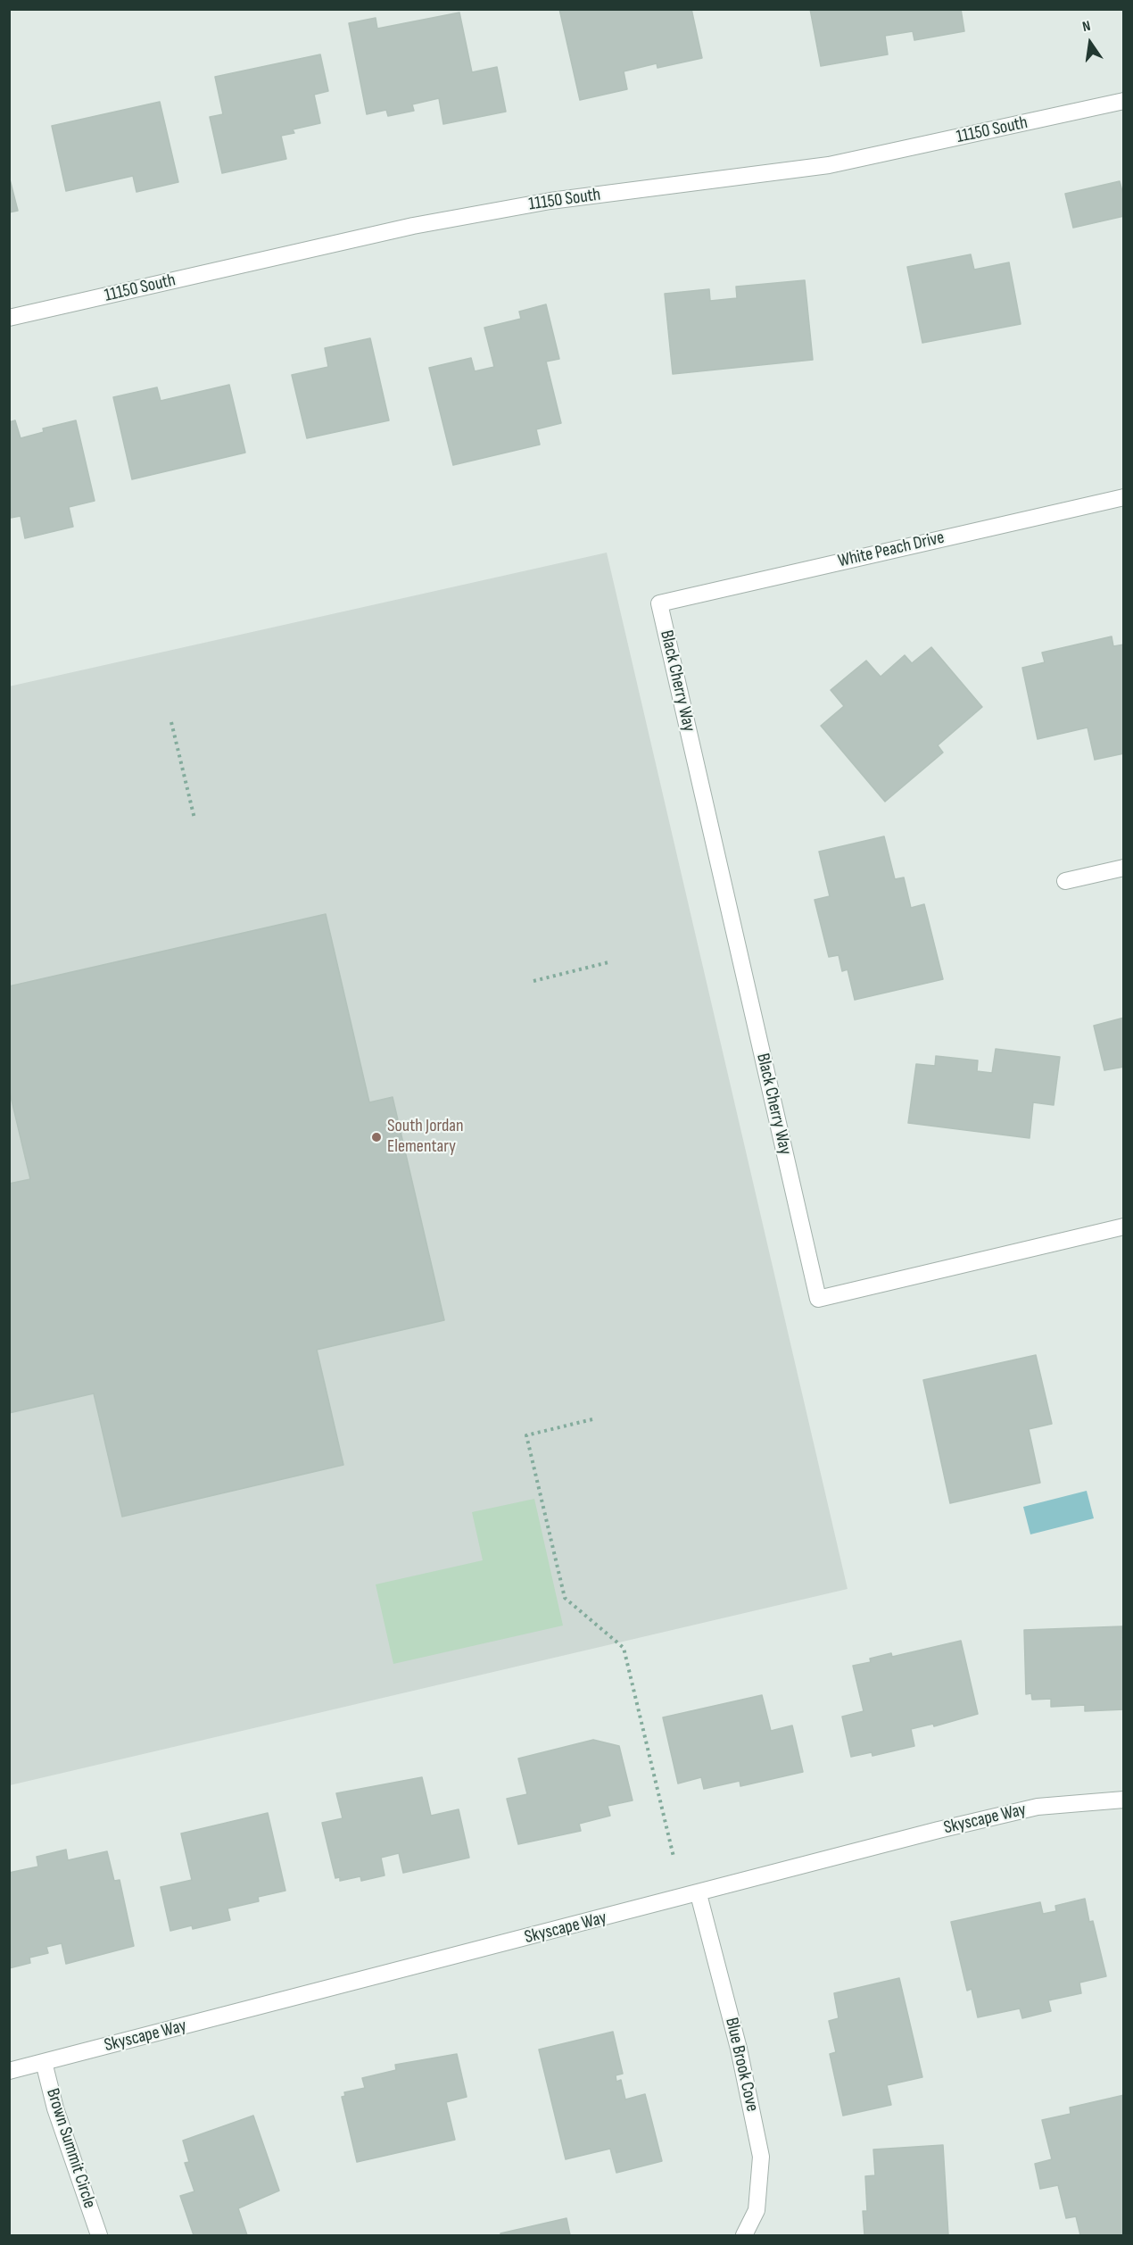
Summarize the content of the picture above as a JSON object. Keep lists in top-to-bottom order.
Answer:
{
  "streets": {
    "street": [
      "11150 South",
      "White Peach Drive",
      "Black Cherry Way",
      "Skyscape Way",
      "Blue Brook Cove",
      "Brown Summit Circle"
    ]
  },
  "crossings": [
    ["White Peach Drive", "Black Cherry Way"],
    ["Skyscape Way", "Blue Brook Cove"],
    ["Skyscape Way", "Brown Summit Circle"]
  ],
  "places": ["South Jordan Elementary"],
  "north": "top"
}
